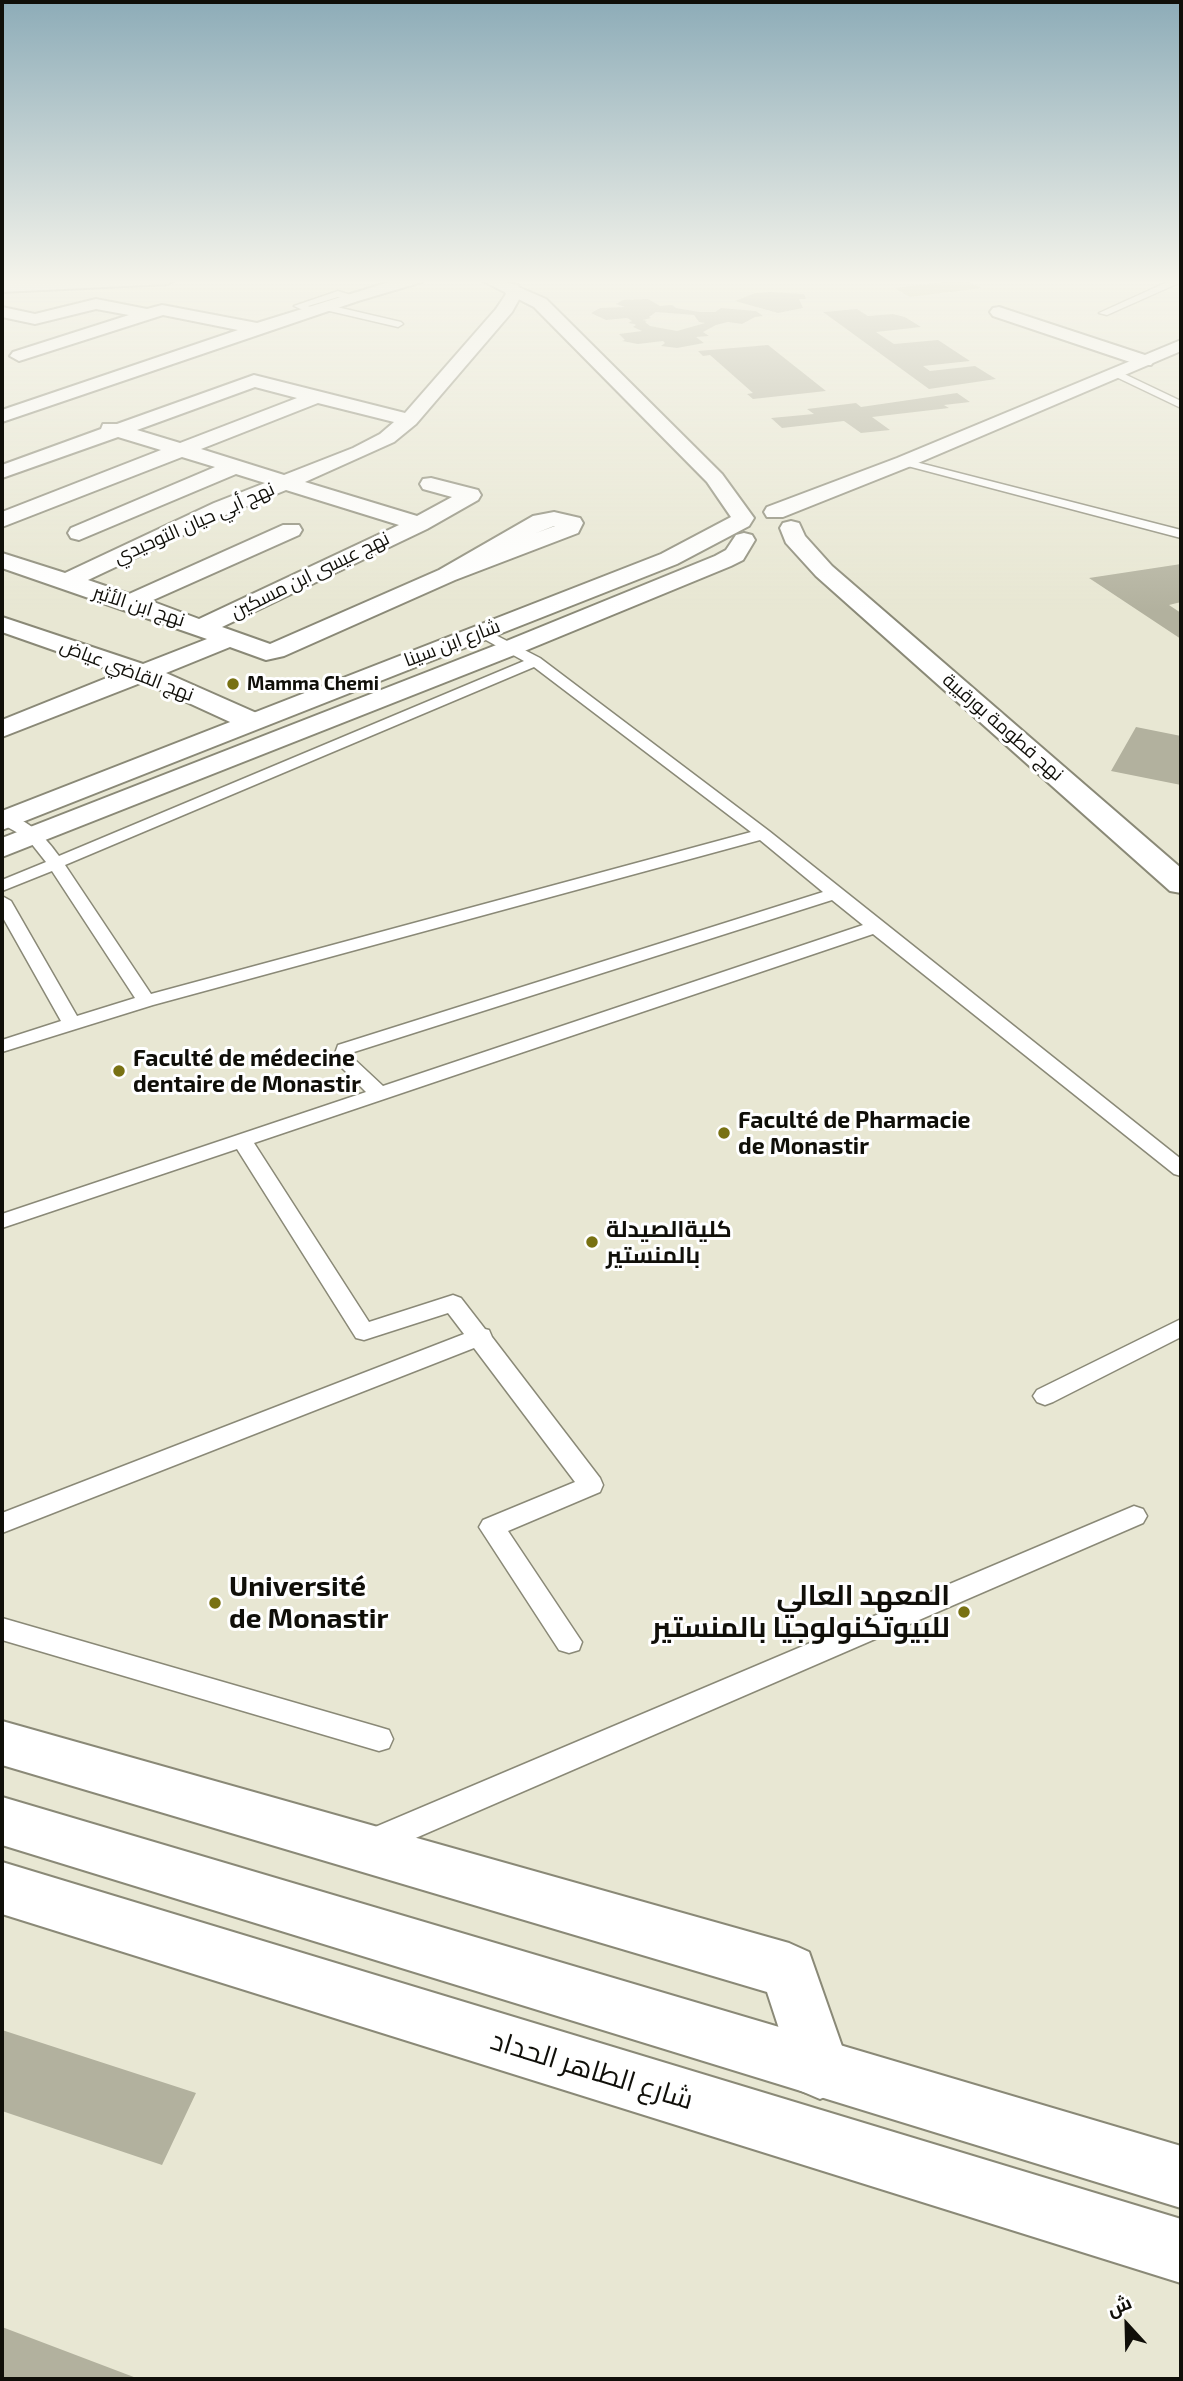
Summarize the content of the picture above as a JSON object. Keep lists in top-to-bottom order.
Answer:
{
  "streets": {
    "street": [
      "نهج أبي حيان التوحيدي",
      "نهج عيسى ابن مسكين",
      "نهج ابن الأثير",
      "شارع ابن سينا",
      "نهج القاضي عياض",
      "نهج فطومة بورقيبة",
      "شارع الطاهر الحداد"
    ]
  },
  "crossings": [
    ["نهج أبي حيان التوحيدي", "نهج ابن الأثير"],
    ["نهج عيسى ابن مسكين", "نهج ابن الأثير"],
    ["شارع ابن سينا", "نهج القاضي عياض"],
    ["شارع ابن سينا", "نهج فطومة بورقيبة"]
  ],
  "places": [
    "Mamma Chemi",
    "Faculté de médecine dentaire de Monastir",
    "Faculté de Pharmacie de Monastir",
    "كليةالصيدلة بالمنستير",
    "Université de Monastir",
    "المعهد العالي للبيوتكنولوجيا بالمنستير"
  ],
  "north": "top"
}
